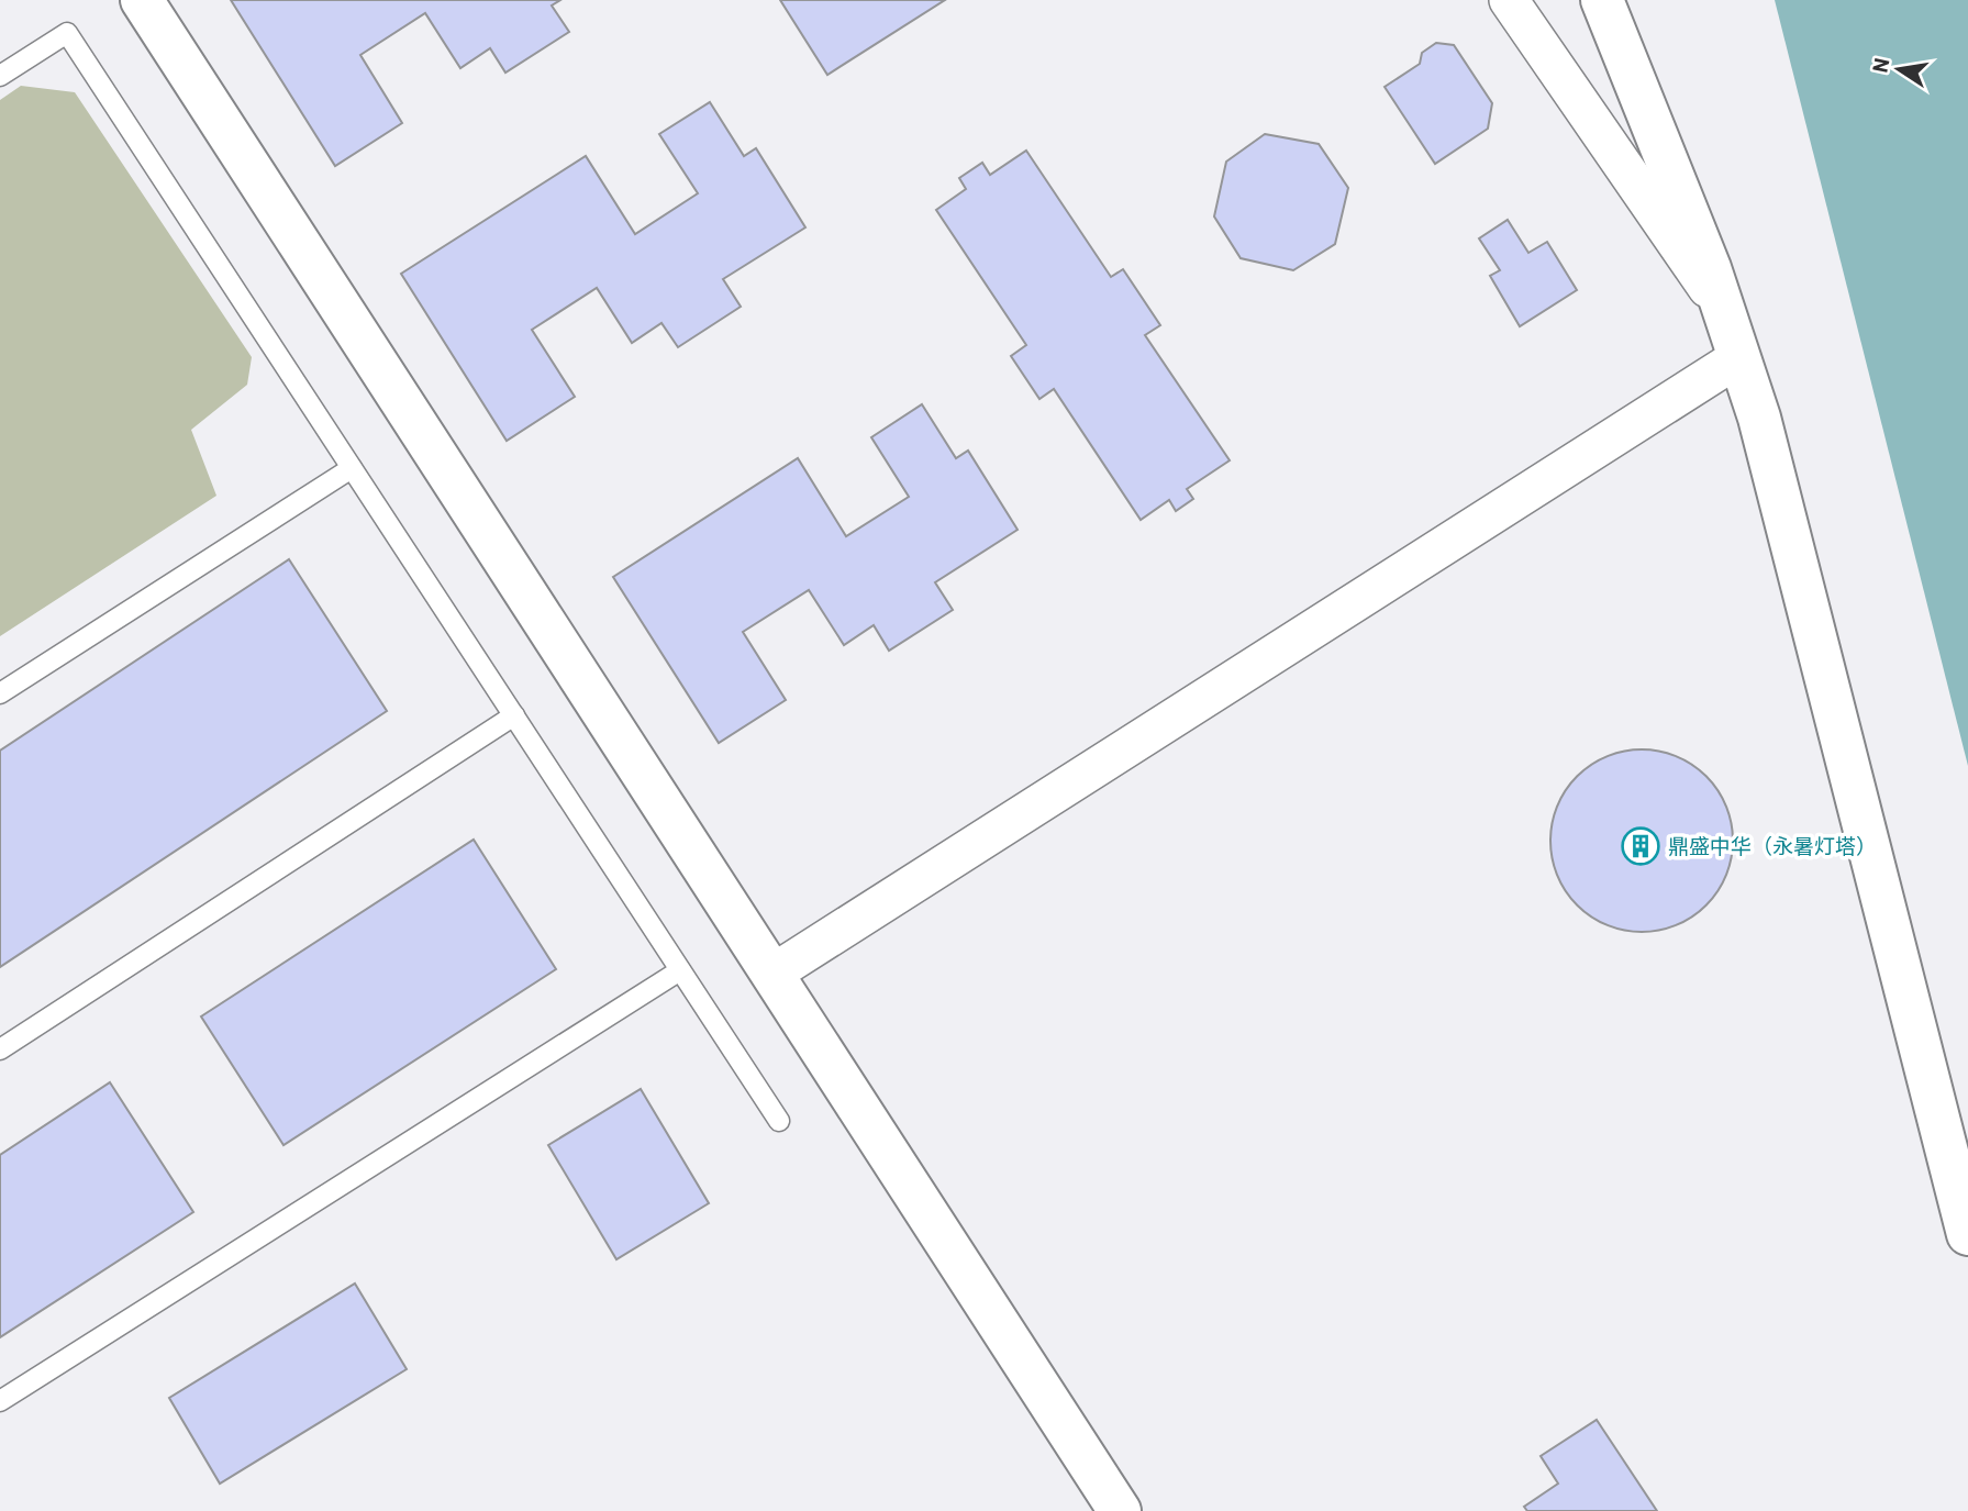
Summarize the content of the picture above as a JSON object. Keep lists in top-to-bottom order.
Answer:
{
  "places": {
    "building": ["鼎盛中华（永暑灯塔）"]
  },
  "north": "left"
}
